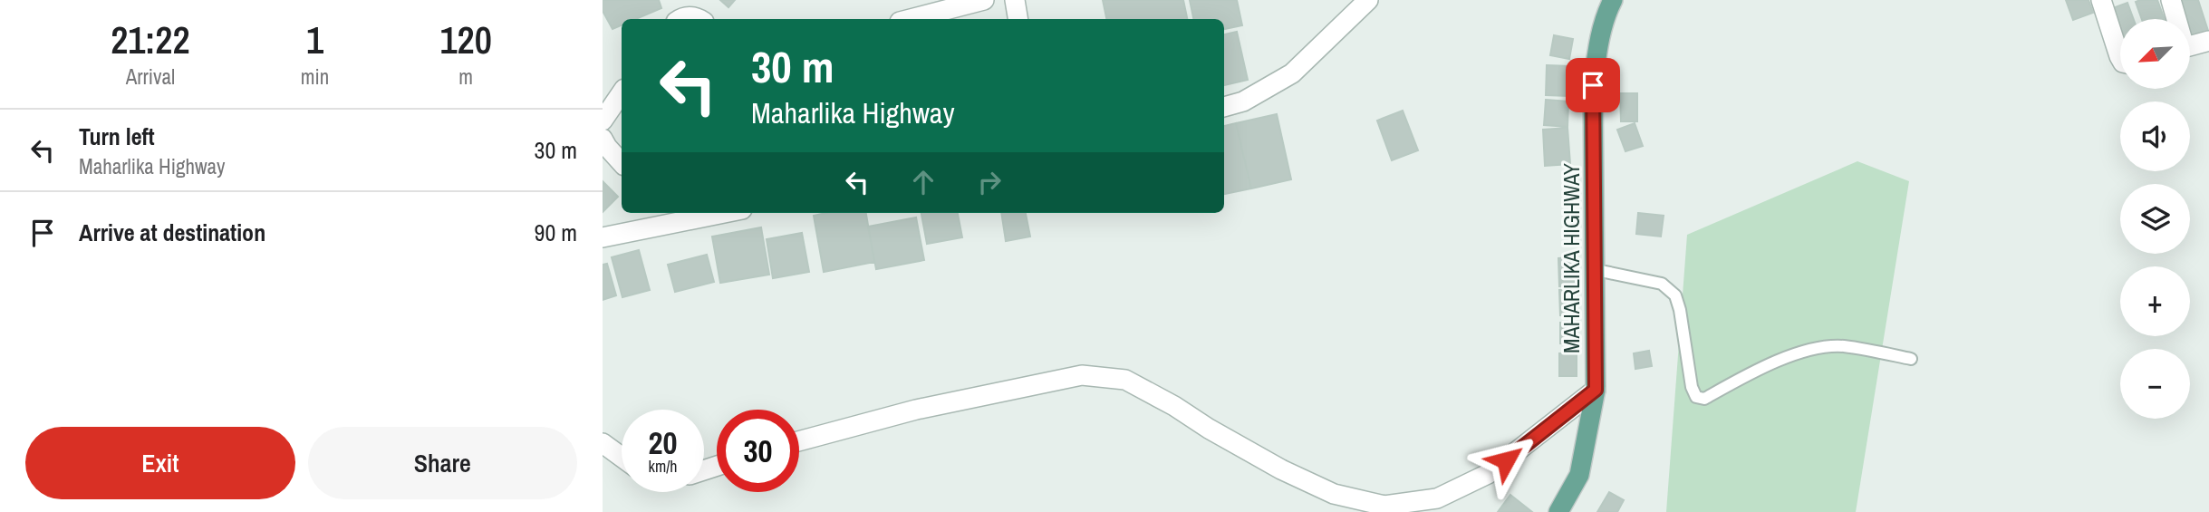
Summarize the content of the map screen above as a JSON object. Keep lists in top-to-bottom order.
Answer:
{
  "streets": {
    "main road": ["MAHARLIKA HIGHWAY"]
  },
  "north": "bottom left",
  "page": {
    "eta": [
      "21:22",
      "Arrival",
      "1",
      "min",
      "120",
      "m"
    ],
    "map_buttons": ["+", "−"],
    "turn": ["30 m", "Maharlika Highway"],
    "list": [
      {
        "name": "Turn left",
        "note": "Maharlika Highway",
        "value": "30 m"
      },
      {
        "name": "Arrive at destination",
        "value": "90 m"
      }
    ],
    "speed": "20 km/h",
    "limit": "30",
    "buttons": ["Exit", "Share"]
  }
}
